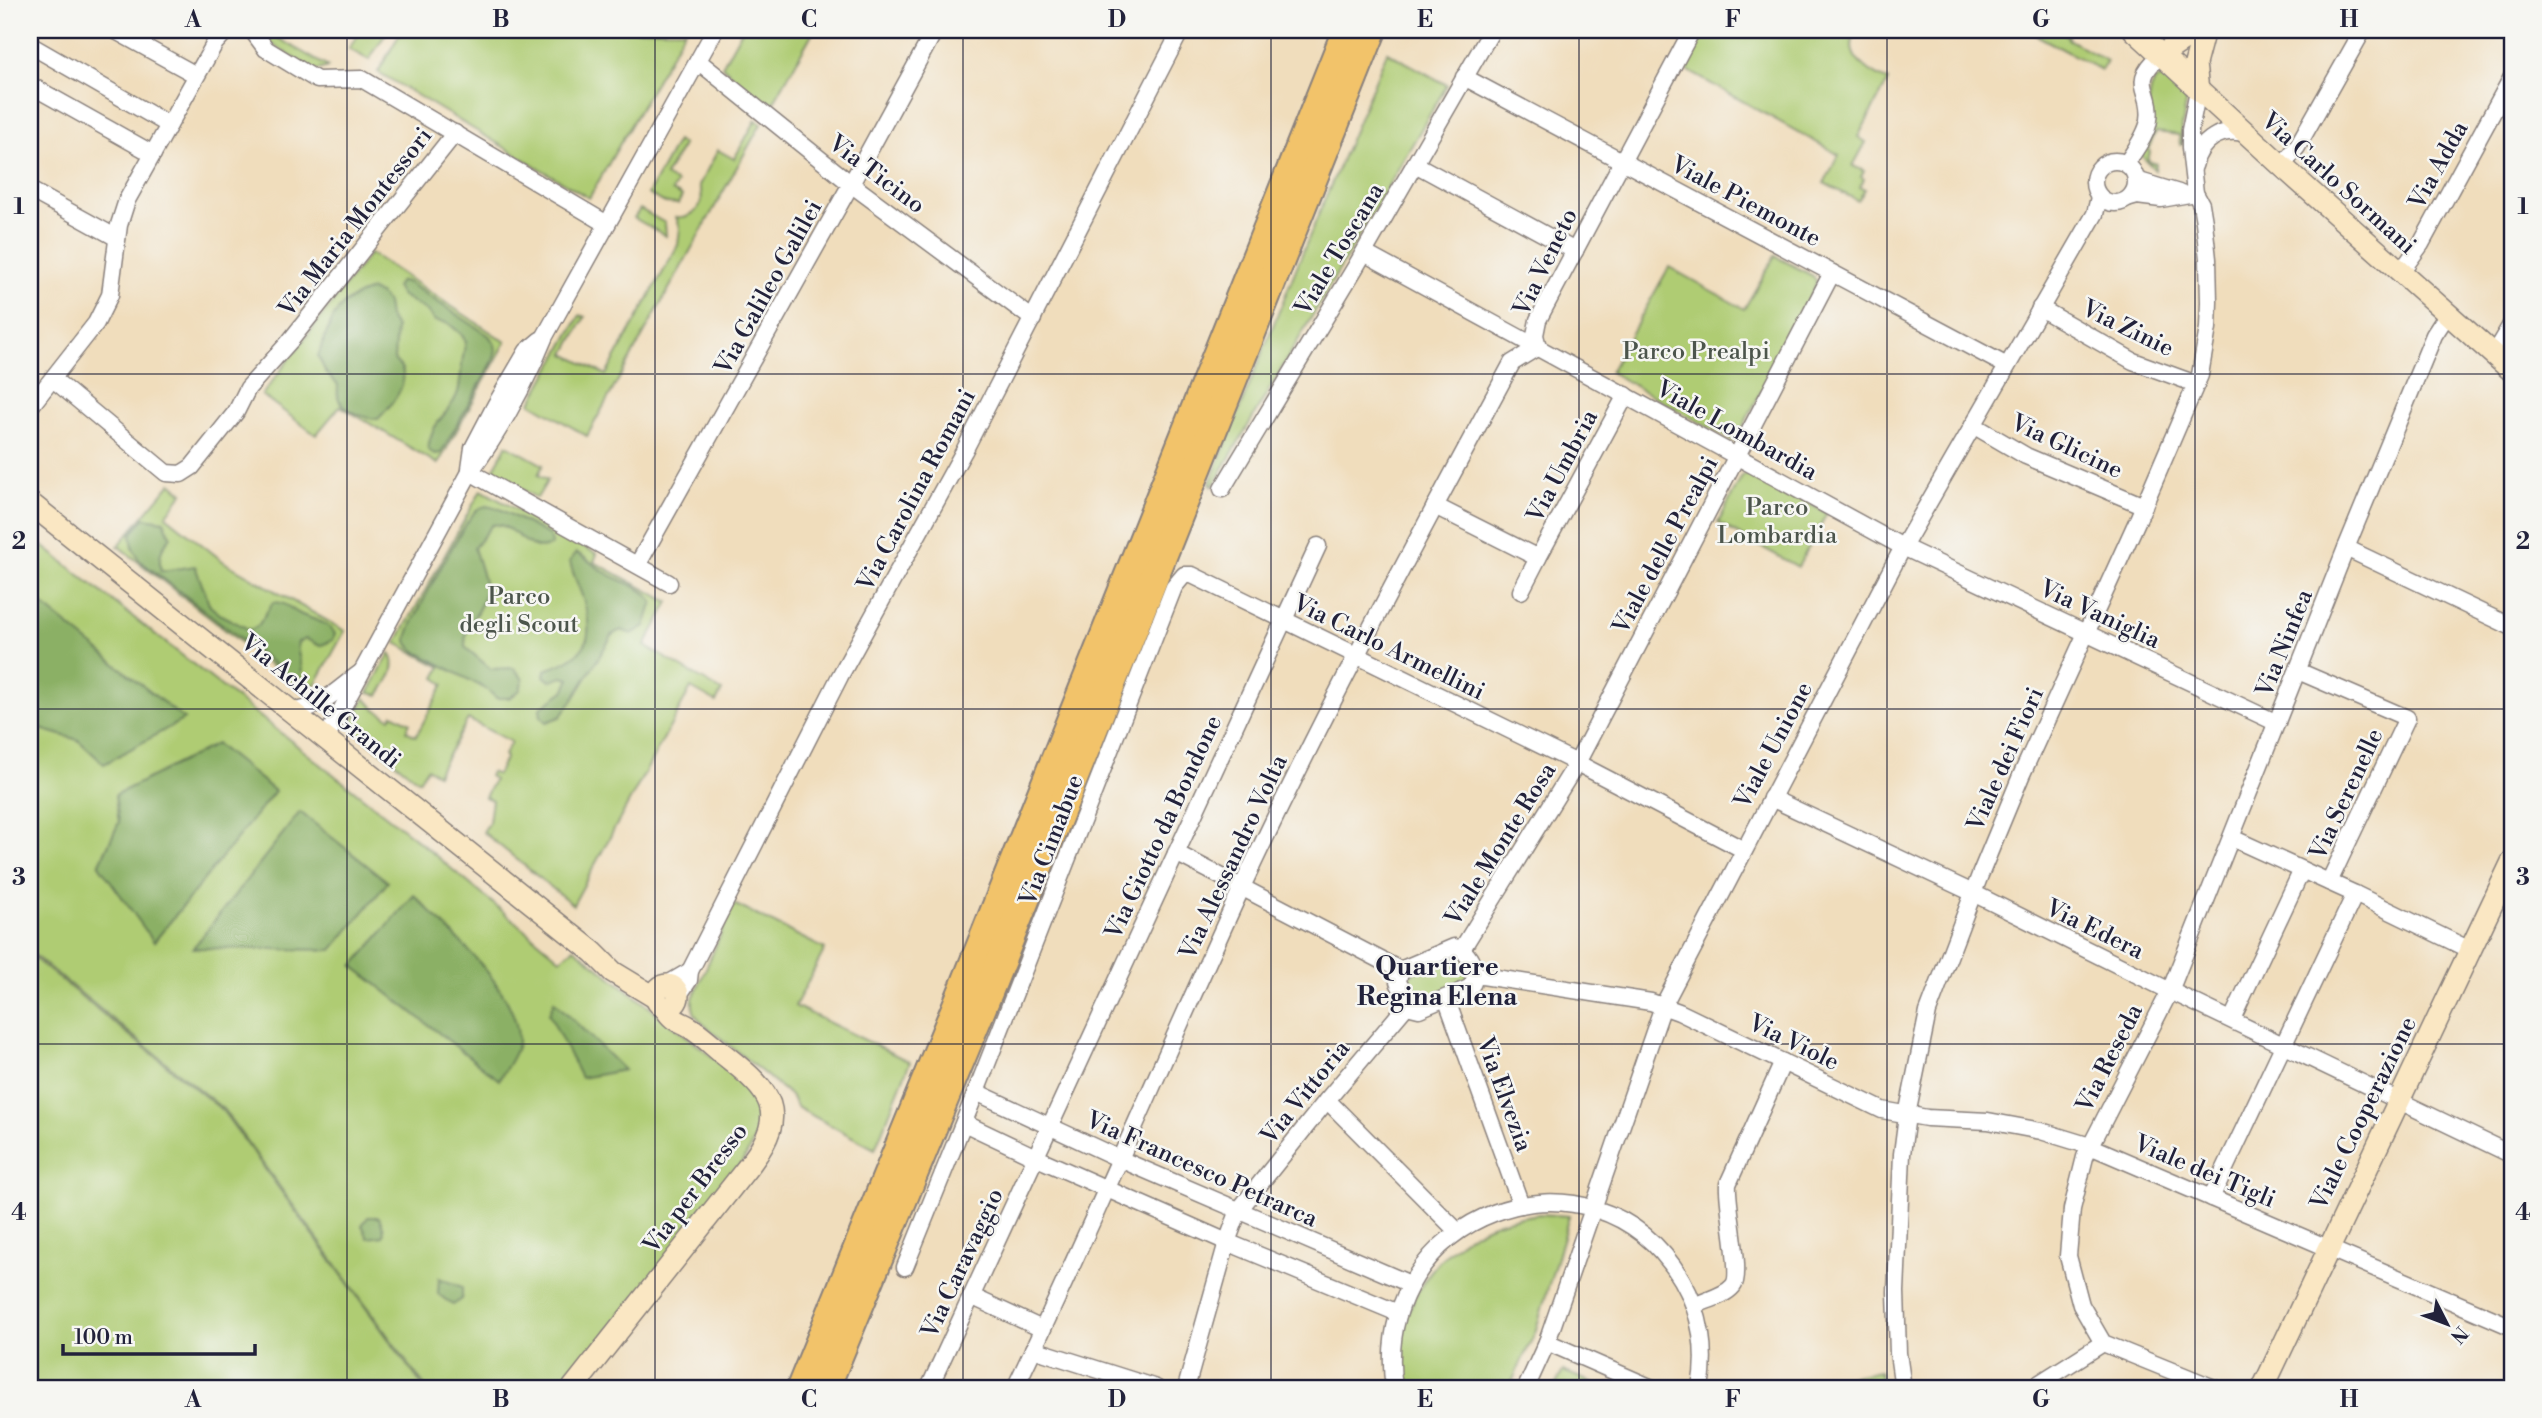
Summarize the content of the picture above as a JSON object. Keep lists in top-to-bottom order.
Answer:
{
  "streets": {
    "street": [
      "Via Adda",
      "Via Ticino",
      "Via Carlo Sormani",
      "Viale Piemonte",
      "Via Maria Montessori",
      "Viale Toscana",
      "Via Veneto",
      "Via Galileo Galilei",
      "Via Zinie",
      "Viale Lombardia",
      "Via Glicine",
      "Via Umbria",
      "Via Carolina Romani",
      "Viale delle Prealpi",
      "Via Vaniglia",
      "Via Ninfea",
      "Via Carlo Armellini",
      "Via Achille Grandi",
      "Viale Unione",
      "Viale dei Fiori",
      "Via Serenelle",
      "Via Giotto da Bondone",
      "Via Cimabue",
      "Viale Monte Rosa",
      "Via Alessandro Volta",
      "Via Edera",
      "Via Viole",
      "Via Reseda",
      "Via Vittoria",
      "Via Elvezia",
      "Viale Cooperazione",
      "Via Francesco Petrarca",
      "Viale dei Tigli",
      "Via per Bresso",
      "Via Caravaggio"
    ]
  },
  "crossings": [
    ["Via Adda", "Via Carlo Sormani"],
    ["Via Ticino", "Via Galileo Galilei"],
    ["Via Ticino", "Via Carolina Romani"],
    ["Via Carlo Sormani", "Via Ninfea"],
    ["Via Carlo Sormani", "Viale dei Fiori"],
    ["Viale Piemonte", "Viale Toscana"],
    ["Viale Piemonte", "Via Veneto"],
    ["Viale Piemonte", "Viale delle Prealpi"],
    ["Viale Piemonte", "Viale Unione"],
    ["Viale Toscana", "Viale Lombardia"],
    ["Via Veneto", "Viale Lombardia"],
    ["Via Veneto", "Via Umbria"],
    ["Via Veneto", "Via Alessandro Volta"],
    ["Via Zinie", "Viale Unione"],
    ["Via Zinie", "Viale dei Fiori"],
    ["Viale Lombardia", "Via Umbria"],
    ["Viale Lombardia", "Viale delle Prealpi"],
    ["Viale Lombardia", "Via Vaniglia"],
    ["Viale Lombardia", "Viale Unione"],
    ["Via Glicine", "Viale Unione"],
    ["Via Glicine", "Viale dei Fiori"],
    ["Via Carolina Romani", "Via Achille Grandi"],
    ["Via Carolina Romani", "Via per Bresso"],
    ["Viale delle Prealpi", "Via Carlo Armellini"],
    ["Viale delle Prealpi", "Viale Monte Rosa"],
    ["Via Vaniglia", "Via Ninfea"],
    ["Via Vaniglia", "Viale Unione"],
    ["Via Vaniglia", "Viale dei Fiori"],
    ["Via Ninfea", "Via Serenelle"],
    ["Via Ninfea", "Via Edera"],
    ["Via Ninfea", "Via Reseda"],
    ["Via Carlo Armellini", "Viale Unione"],
    ["Via Carlo Armellini", "Via Giotto da Bondone"],
    ["Via Carlo Armellini", "Via Cimabue"],
    ["Via Carlo Armellini", "Viale Monte Rosa"],
    ["Via Carlo Armellini", "Via Alessandro Volta"],
    ["Via Achille Grandi", "Via per Bresso"],
    ["Viale Unione", "Via Edera"],
    ["Viale Unione", "Via Viole"],
    ["Viale dei Fiori", "Via Edera"],
    ["Viale dei Fiori", "Via Viole"],
    ["Viale dei Fiori", "Viale dei Tigli"],
    ["Via Giotto da Bondone", "Via Francesco Petrarca"],
    ["Via Giotto da Bondone", "Via Caravaggio"],
    ["Via Cimabue", "Via Francesco Petrarca"],
    ["Via Alessandro Volta", "Via Francesco Petrarca"],
    ["Via Edera", "Via Reseda"],
    ["Via Edera", "Viale Cooperazione"],
    ["Via Viole", "Viale dei Tigli"],
    ["Via Reseda", "Viale dei Tigli"],
    ["Via Vittoria", "Via Francesco Petrarca"],
    ["Viale Cooperazione", "Viale dei Tigli"]
  ],
  "districts": ["Quartiere Regina Elena"],
  "parks": ["Parco Prealpi", "Parco Lombardia", "Parco degli Scout"],
  "scale_bar": "100 m",
  "north": "bottom right",
  "grid": {
    "columns": [
      "A",
      "B",
      "C",
      "D",
      "E",
      "F",
      "G",
      "H"
    ],
    "rows": [
      "1",
      "2",
      "3",
      "4"
    ]
  }
}
